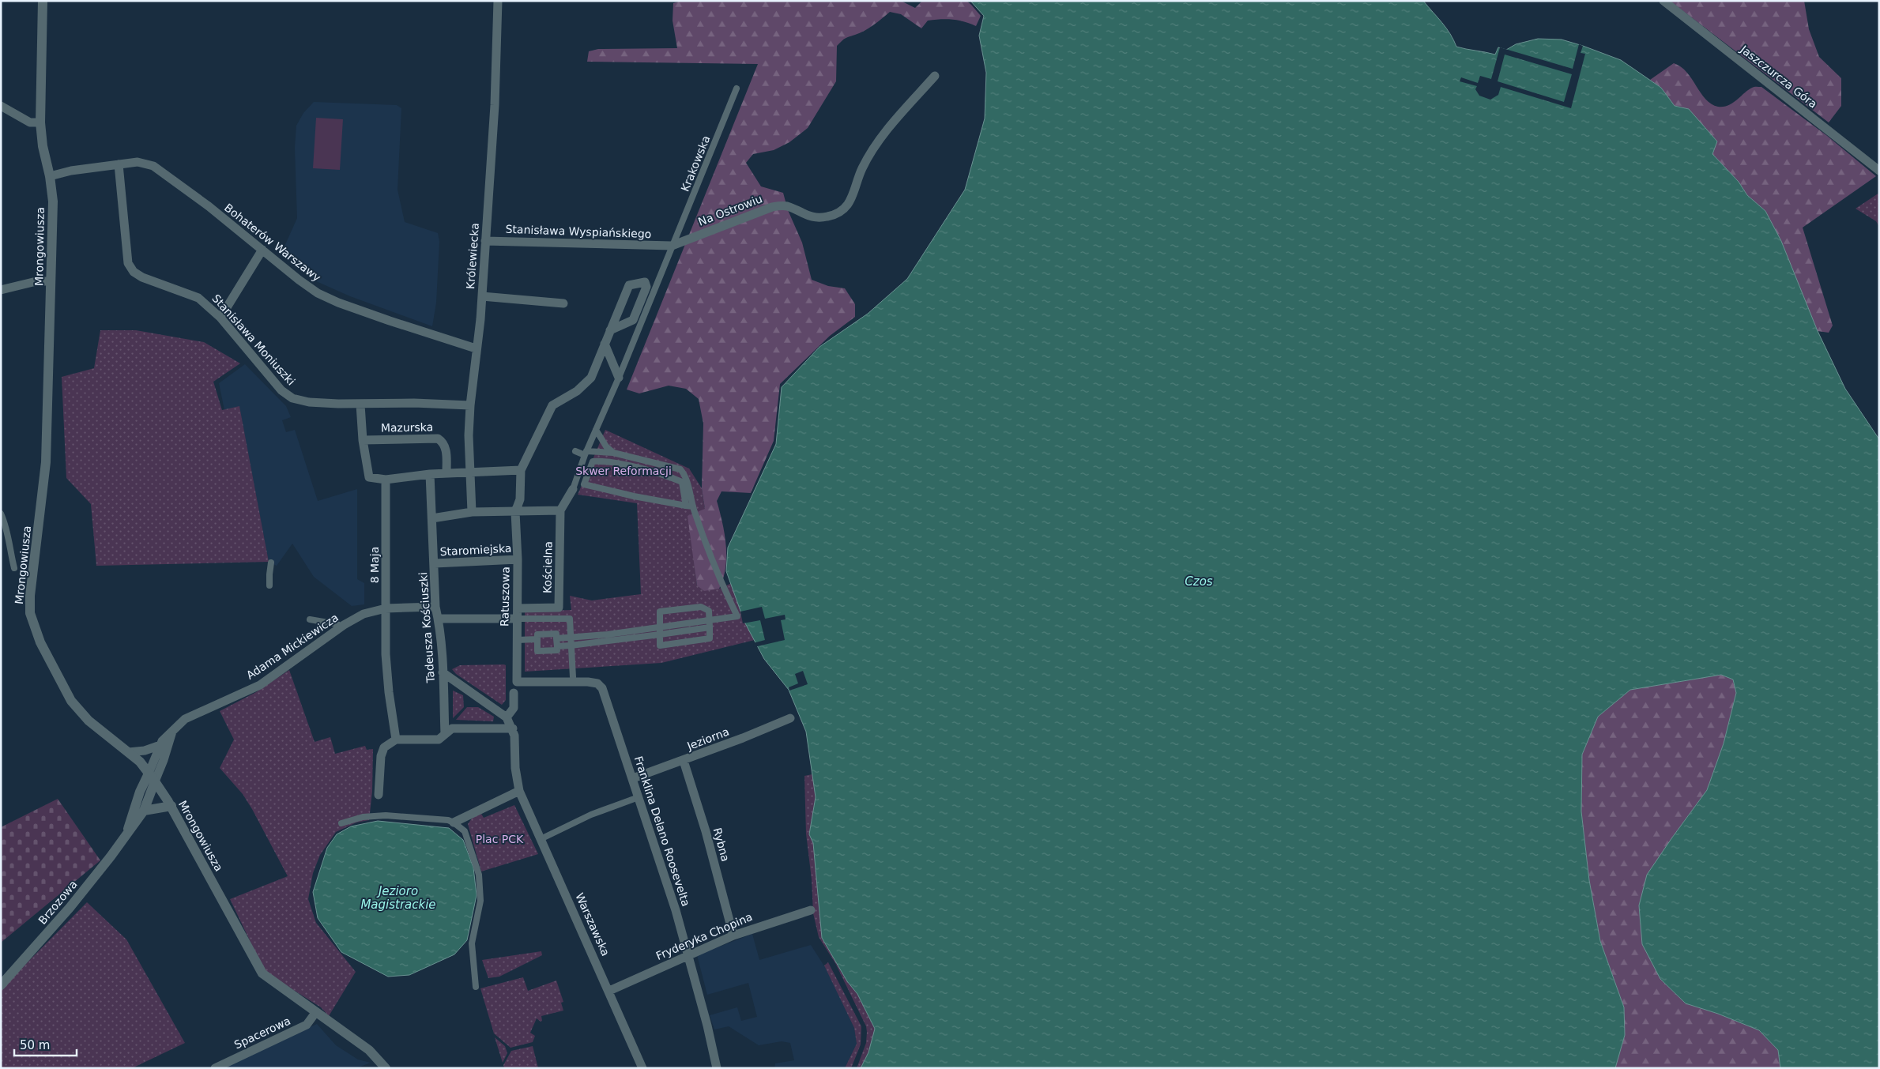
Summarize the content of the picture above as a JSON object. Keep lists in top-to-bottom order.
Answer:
{
  "streets": {
    "street": [
      "Jaszczurcza Góra",
      "Krakowska",
      "Na Ostrowiu",
      "Stanisława Wyspiańskiego",
      "Bohaterów Warszawy",
      "Mrongowiusza",
      "Królewiecka",
      "Stanisława Moniuszki",
      "Mazurska",
      "Staromiejska",
      "8 Maja",
      "Kościelna",
      "Ratuszowa",
      "Tadeusza Kościuszki",
      "Adama Mickiewicza",
      "Jeziorna",
      "Franklina Delano Roosevelta",
      "Rybna",
      "Brzozowa",
      "Warszawska",
      "Fryderyka Chopina",
      "Spacerowa"
    ]
  },
  "crossings": [
    ["Krakowska", "Na Ostrowiu"],
    ["Krakowska", "Stanisława Wyspiańskiego"],
    ["Na Ostrowiu", "Stanisława Wyspiańskiego"],
    ["Stanisława Wyspiańskiego", "Królewiecka"],
    ["Bohaterów Warszawy", "Mrongowiusza"],
    ["Bohaterów Warszawy", "Królewiecka"],
    ["Bohaterów Warszawy", "Stanisława Moniuszki"],
    ["Mrongowiusza", "Adama Mickiewicza"],
    ["Mrongowiusza", "Brzozowa"],
    ["Mrongowiusza", "Spacerowa"],
    ["Królewiecka", "Stanisława Moniuszki"],
    ["Staromiejska", "Ratuszowa"],
    ["Staromiejska", "Tadeusza Kościuszki"],
    ["8 Maja", "Adama Mickiewicza"],
    ["Kościelna", "Ratuszowa"],
    ["Ratuszowa", "Franklina Delano Roosevelta"],
    ["Tadeusza Kościuszki", "Adama Mickiewicza"],
    ["Adama Mickiewicza", "Brzozowa"],
    ["Jeziorna", "Franklina Delano Roosevelta"],
    ["Jeziorna", "Rybna"],
    ["Franklina Delano Roosevelta", "Fryderyka Chopina"],
    ["Rybna", "Fryderyka Chopina"],
    ["Warszawska", "Fryderyka Chopina"]
  ],
  "water": ["Czos", "Jezioro Magistrackie"],
  "parks": ["Skwer Reformacji", "Plac PCK"],
  "scale_bar": "50 m"
}
